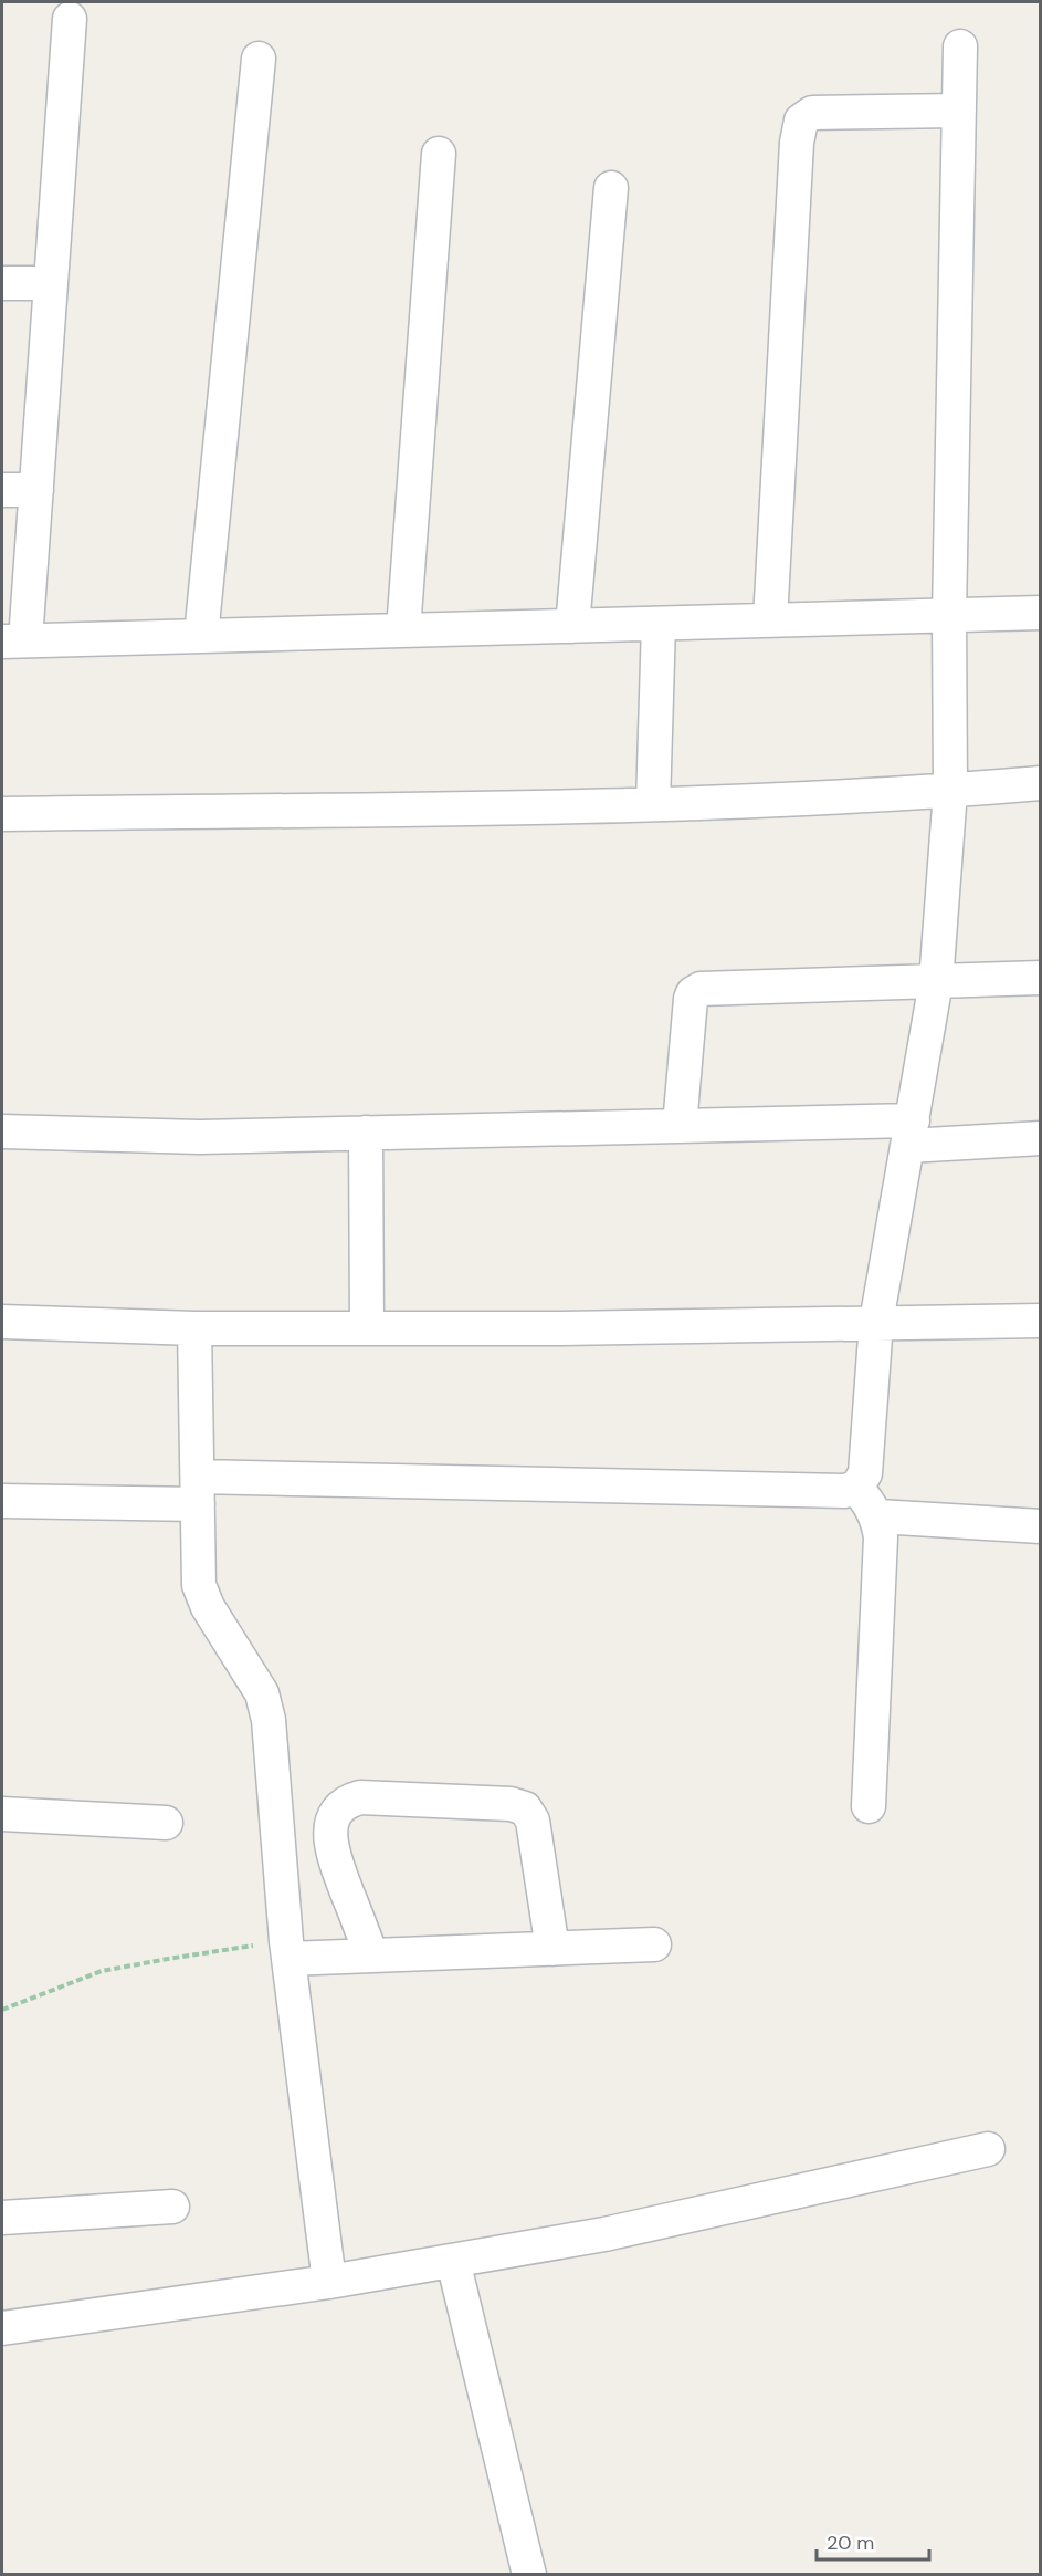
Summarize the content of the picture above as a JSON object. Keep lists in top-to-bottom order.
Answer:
{
  "scale_bar": "20 m"
}
